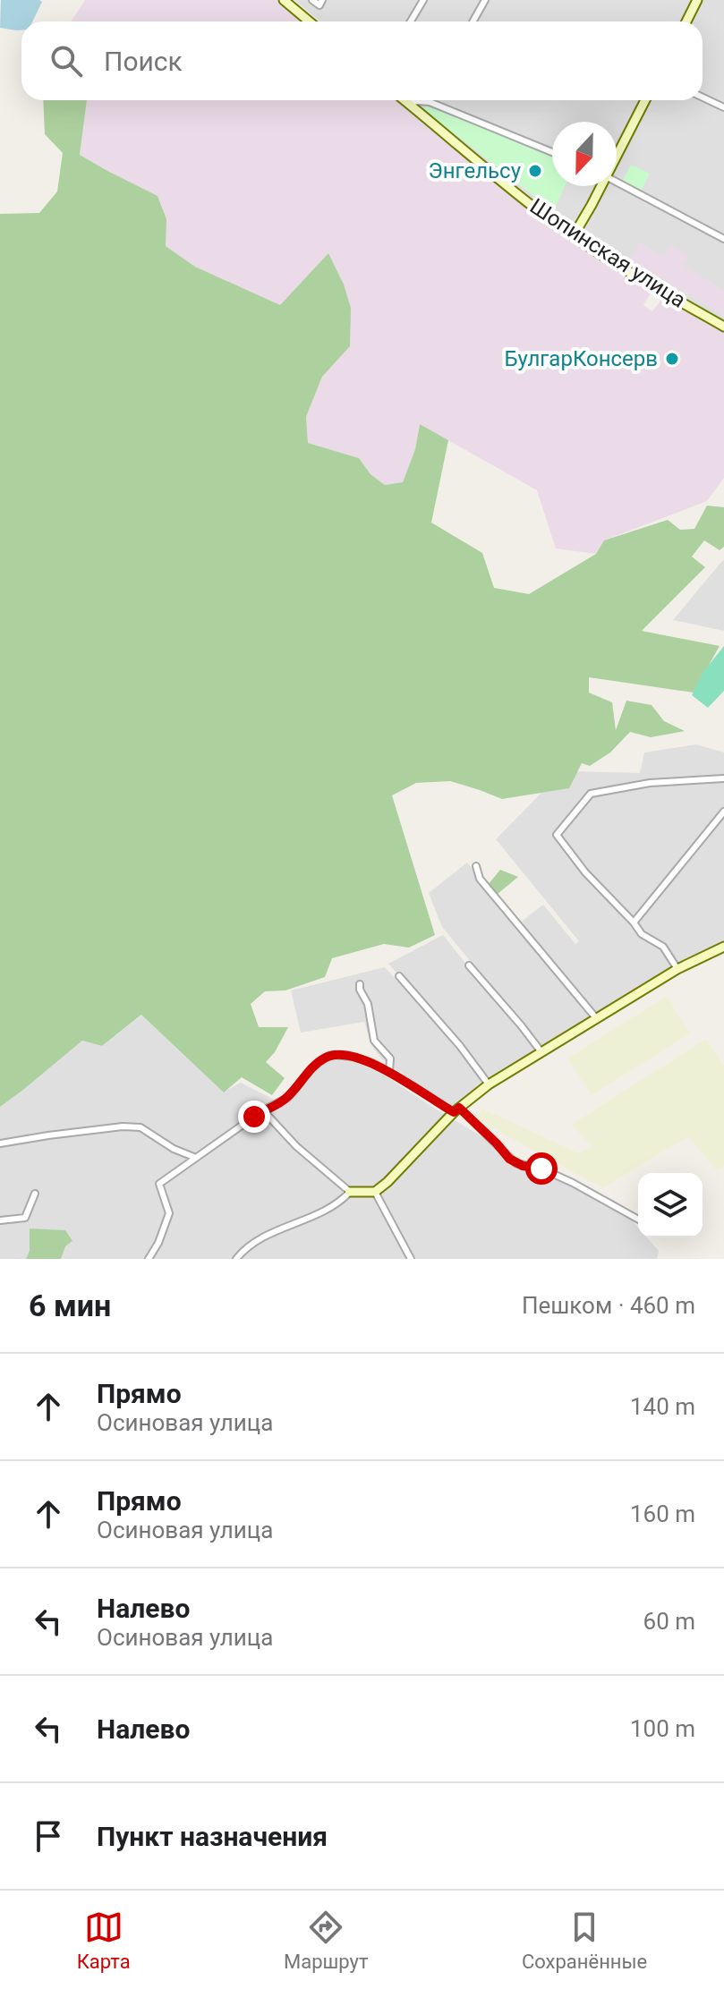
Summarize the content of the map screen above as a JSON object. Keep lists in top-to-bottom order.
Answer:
{
  "streets": {
    "street": ["Шопинская улица"]
  },
  "places": ["Энгельсу", "БулгарКонсерв"],
  "north": "bottom",
  "page": {
    "search": "Поиск",
    "heading": ["6 мин", "Пешком · 460 m"],
    "list": [
      ["Прямо", "Осиновая улица", "140 m"],
      ["Прямо", "Осиновая улица", "160 m"],
      ["Налево", "Осиновая улица", "60 m"],
      ["Налево", "100 m"],
      "Пункт назначения"
    ],
    "nav": ["Карта", "Маршрут", "Сохранённые"]
  }
}
